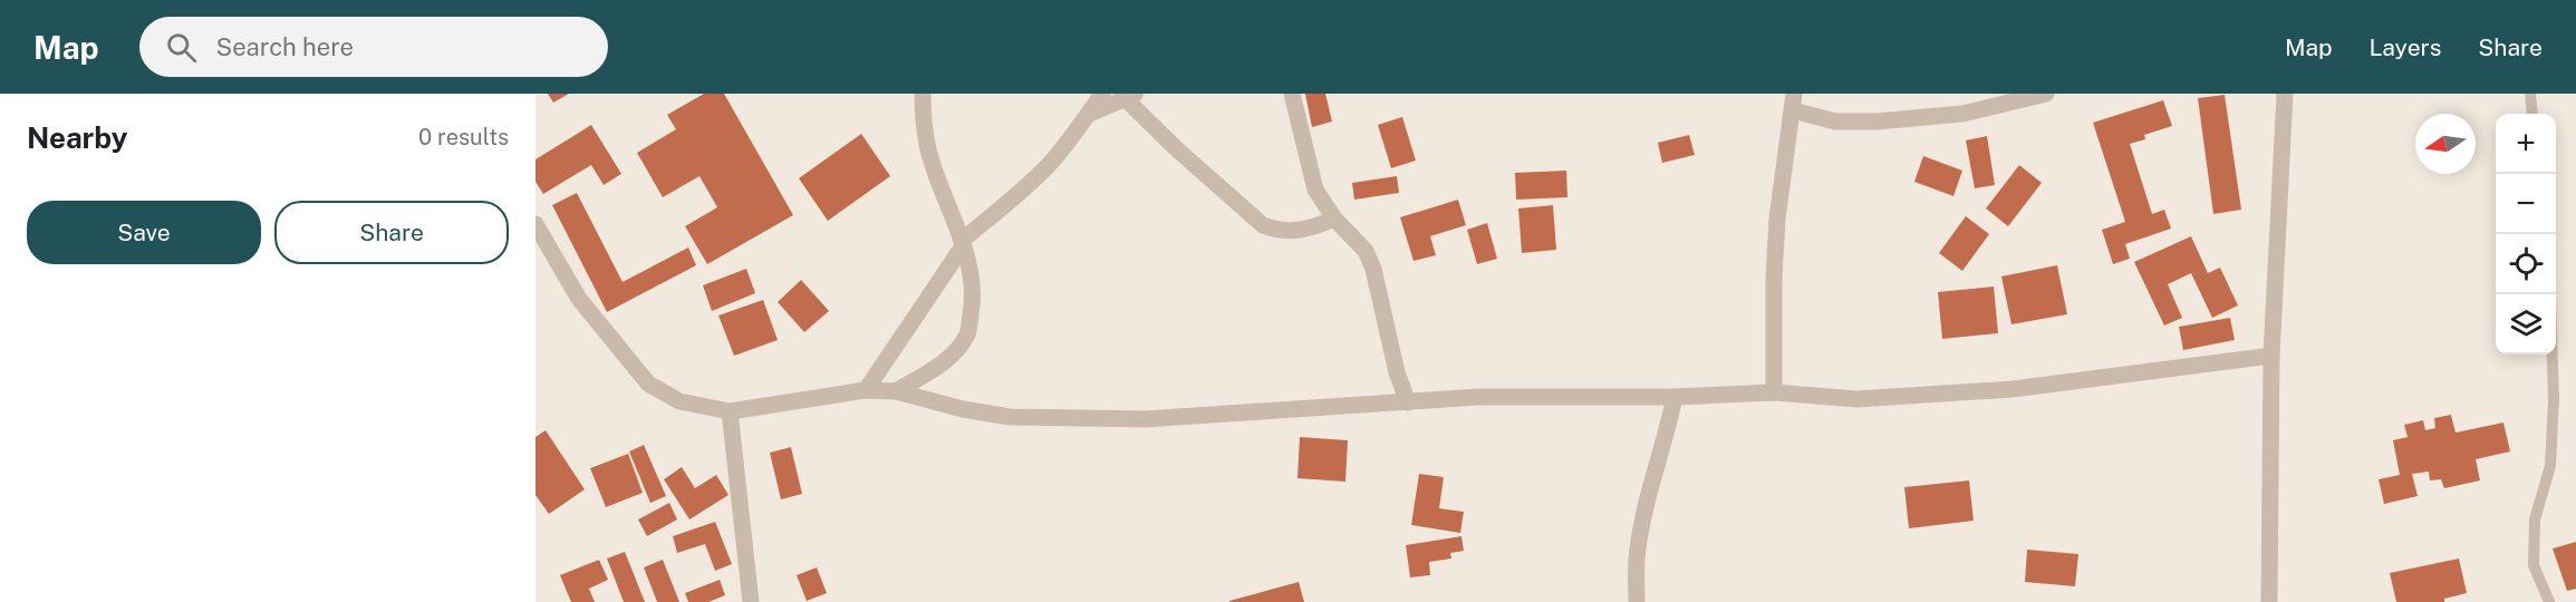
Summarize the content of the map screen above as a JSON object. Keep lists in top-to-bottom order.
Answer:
{
  "north": "left",
  "page": {
    "header": "Map",
    "search": "Search here",
    "nav": ["Map", "Layers", "Share"],
    "heading": ["Nearby", "0 results"],
    "map_buttons": ["+", "−"],
    "buttons": ["Save", "Share"]
  }
}
